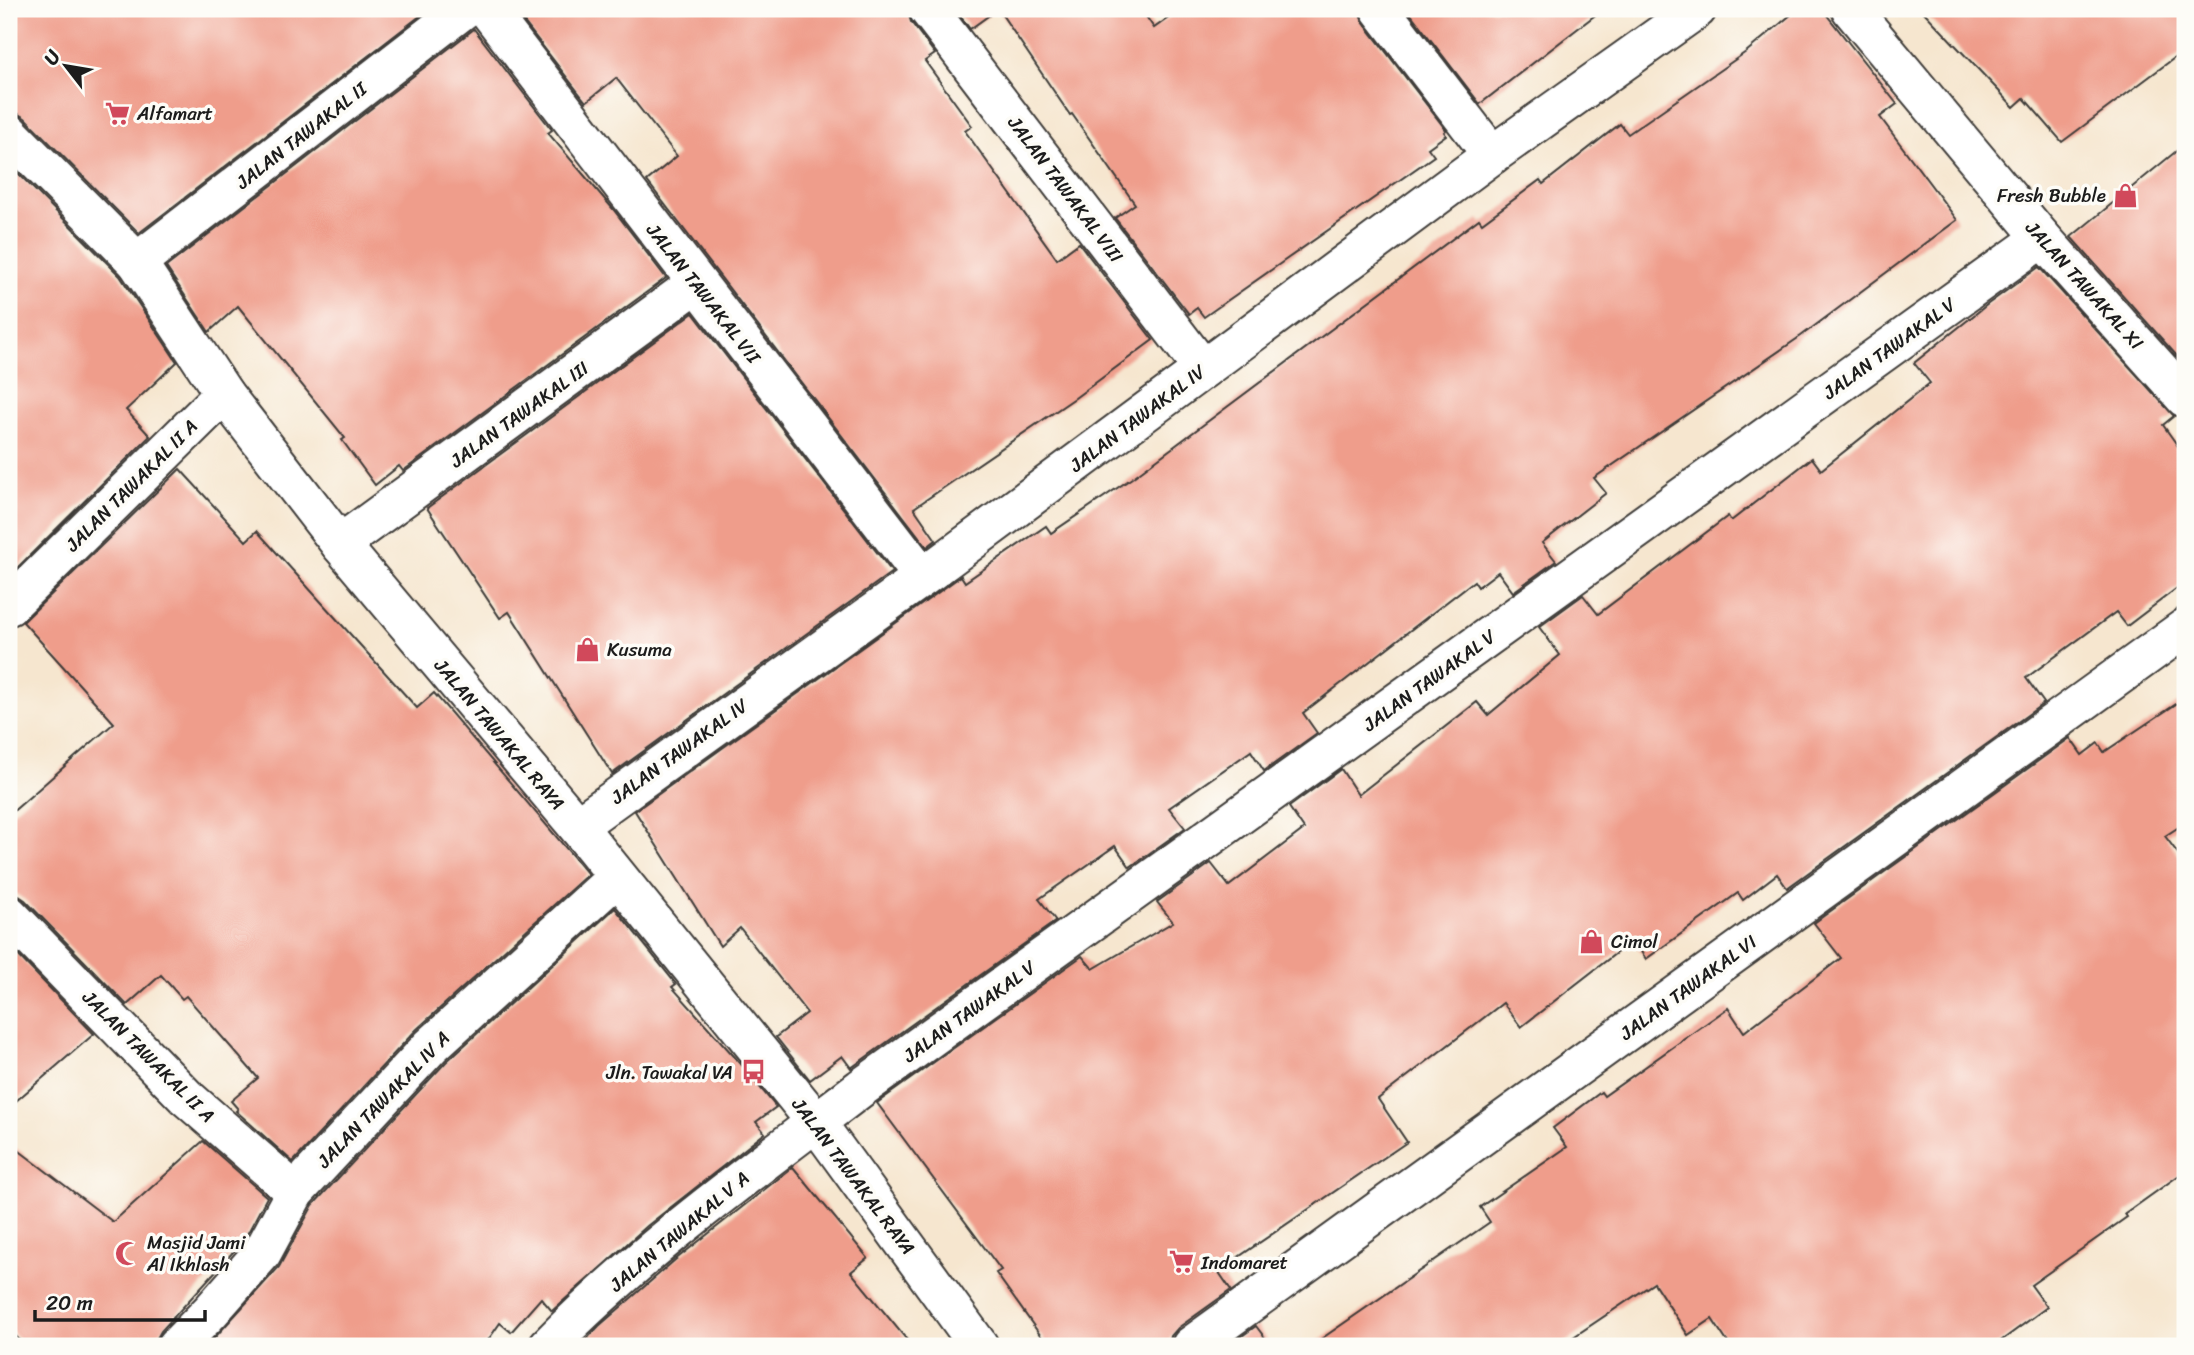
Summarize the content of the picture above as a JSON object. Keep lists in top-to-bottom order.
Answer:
{
  "streets": {
    "street": [
      "JALAN TAWAKAL II",
      "JALAN TAWAKAL VIII",
      "JALAN TAWAKAL XI",
      "JALAN TAWAKAL VII",
      "JALAN TAWAKAL V",
      "JALAN TAWAKAL III",
      "JALAN TAWAKAL IV",
      "JALAN TAWAKAL II A",
      "JALAN TAWAKAL RAYA",
      "JALAN TAWAKAL VI",
      "JALAN TAWAKAL IV A",
      "JALAN TAWAKAL V A"
    ]
  },
  "crossings": [
    ["JALAN TAWAKAL II", "JALAN TAWAKAL RAYA"],
    ["JALAN TAWAKAL VIII", "JALAN TAWAKAL IV"],
    ["JALAN TAWAKAL XI", "JALAN TAWAKAL V"],
    ["JALAN TAWAKAL VII", "JALAN TAWAKAL III"],
    ["JALAN TAWAKAL VII", "JALAN TAWAKAL IV"],
    ["JALAN TAWAKAL V", "JALAN TAWAKAL RAYA"],
    ["JALAN TAWAKAL V", "JALAN TAWAKAL V A"],
    ["JALAN TAWAKAL III", "JALAN TAWAKAL RAYA"],
    ["JALAN TAWAKAL IV", "JALAN TAWAKAL RAYA"],
    ["JALAN TAWAKAL II A", "JALAN TAWAKAL RAYA"],
    ["JALAN TAWAKAL II A", "JALAN TAWAKAL IV A"],
    ["JALAN TAWAKAL RAYA", "JALAN TAWAKAL IV A"],
    ["JALAN TAWAKAL RAYA", "JALAN TAWAKAL V A"]
  ],
  "places": {
    "supermarket": ["Alfamart", "Indomaret"],
    "shop": ["Fresh Bubble", "Kusuma", "Cimol"],
    "bus stop": ["Jln. Tawakal VA"],
    "mosque": ["Masjid Jami Al Ikhlash"]
  },
  "scale_bar": "20 m",
  "north": "top left"
}
